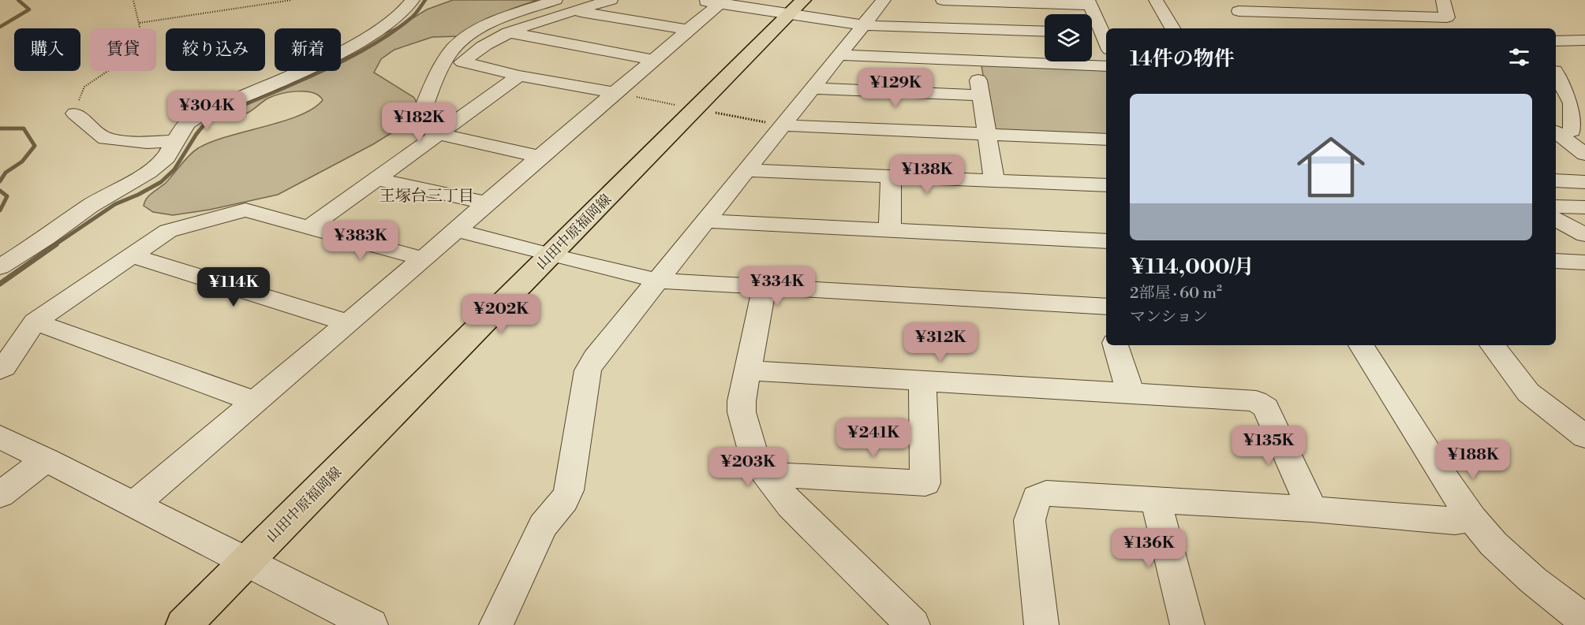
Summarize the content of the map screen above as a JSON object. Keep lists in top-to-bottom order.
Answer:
{
  "streets": {
    "main road": ["山田中原福岡線"]
  },
  "districts": ["王塚台三丁目"],
  "page": {
    "chip": [
      "購入",
      "賃貸",
      "絞り込み",
      "新着"
    ],
    "heading": "14件の物件",
    "price": [
      "¥129K",
      "¥304K",
      "¥182K",
      "¥138K",
      "¥383K",
      "¥334K",
      "¥114K",
      "¥202K",
      "¥312K",
      "¥241K",
      "¥135K",
      "¥188K",
      "¥203K",
      "¥136K"
    ],
    "list": [
      {
        "name": "¥114,000/月",
        "note": "2部屋 · 60 m² · マンション"
      }
    ]
  }
}
